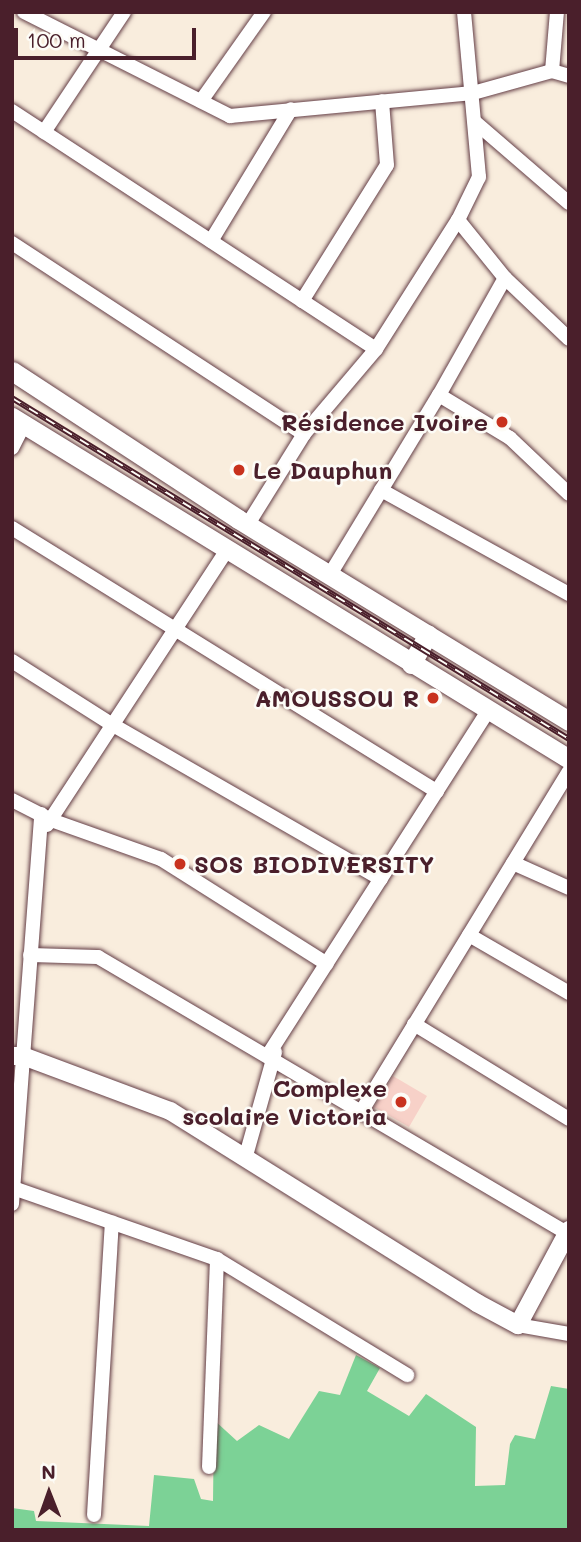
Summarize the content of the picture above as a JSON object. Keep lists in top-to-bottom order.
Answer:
{
  "places": [
    "Résidence Ivoire",
    "Le Dauphun",
    "AMOUSSOU R",
    "SOS BIODIVERSITY",
    "Complexe scolaire Victoria"
  ],
  "scale_bar": "100 m",
  "north": "top"
}
